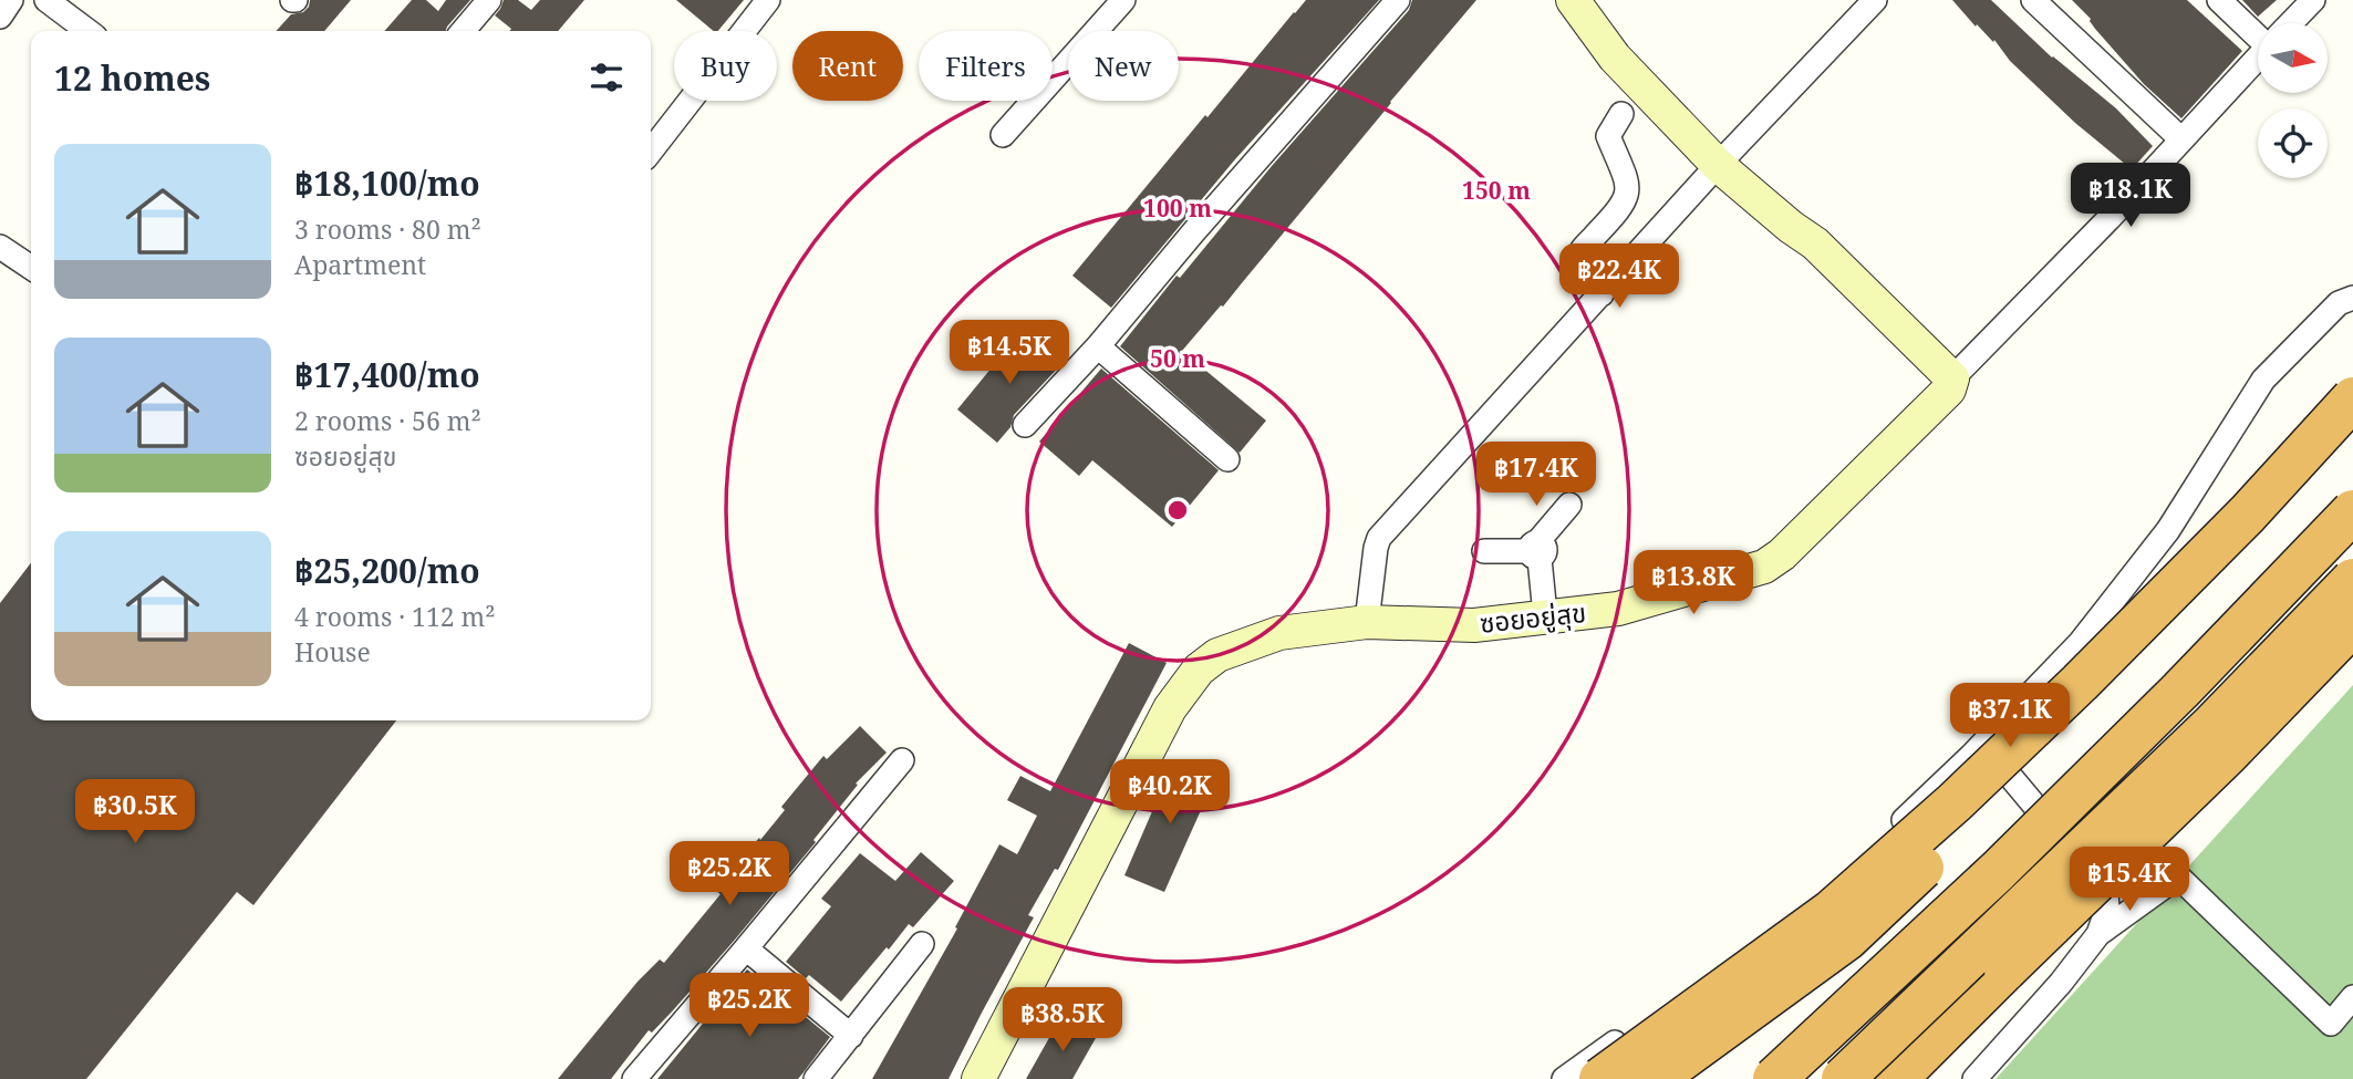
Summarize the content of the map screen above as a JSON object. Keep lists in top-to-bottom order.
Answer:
{
  "streets": {
    "street": ["ซอยอยู่สุข"]
  },
  "north": "right",
  "page": {
    "chip": [
      "Buy",
      "Rent",
      "Filters",
      "New"
    ],
    "heading": "12 homes",
    "list": [
      {
        "name": "฿18,100/mo",
        "note": "3 rooms · 80 m² · Apartment"
      },
      {
        "name": "฿17,400/mo",
        "note": "2 rooms · 56 m² · ซอยอยู่สุข"
      },
      {
        "name": "฿25,200/mo",
        "note": "4 rooms · 112 m² · House"
      }
    ],
    "price": [
      "฿18.1K",
      "฿22.4K",
      "฿14.5K",
      "฿17.4K",
      "฿13.8K",
      "฿37.1K",
      "฿40.2K",
      "฿30.5K",
      "฿25.2K",
      "฿15.4K",
      "฿25.2K",
      "฿38.5K"
    ]
  },
  "rings": ["150 m", "100 m", "50 m"]
}
